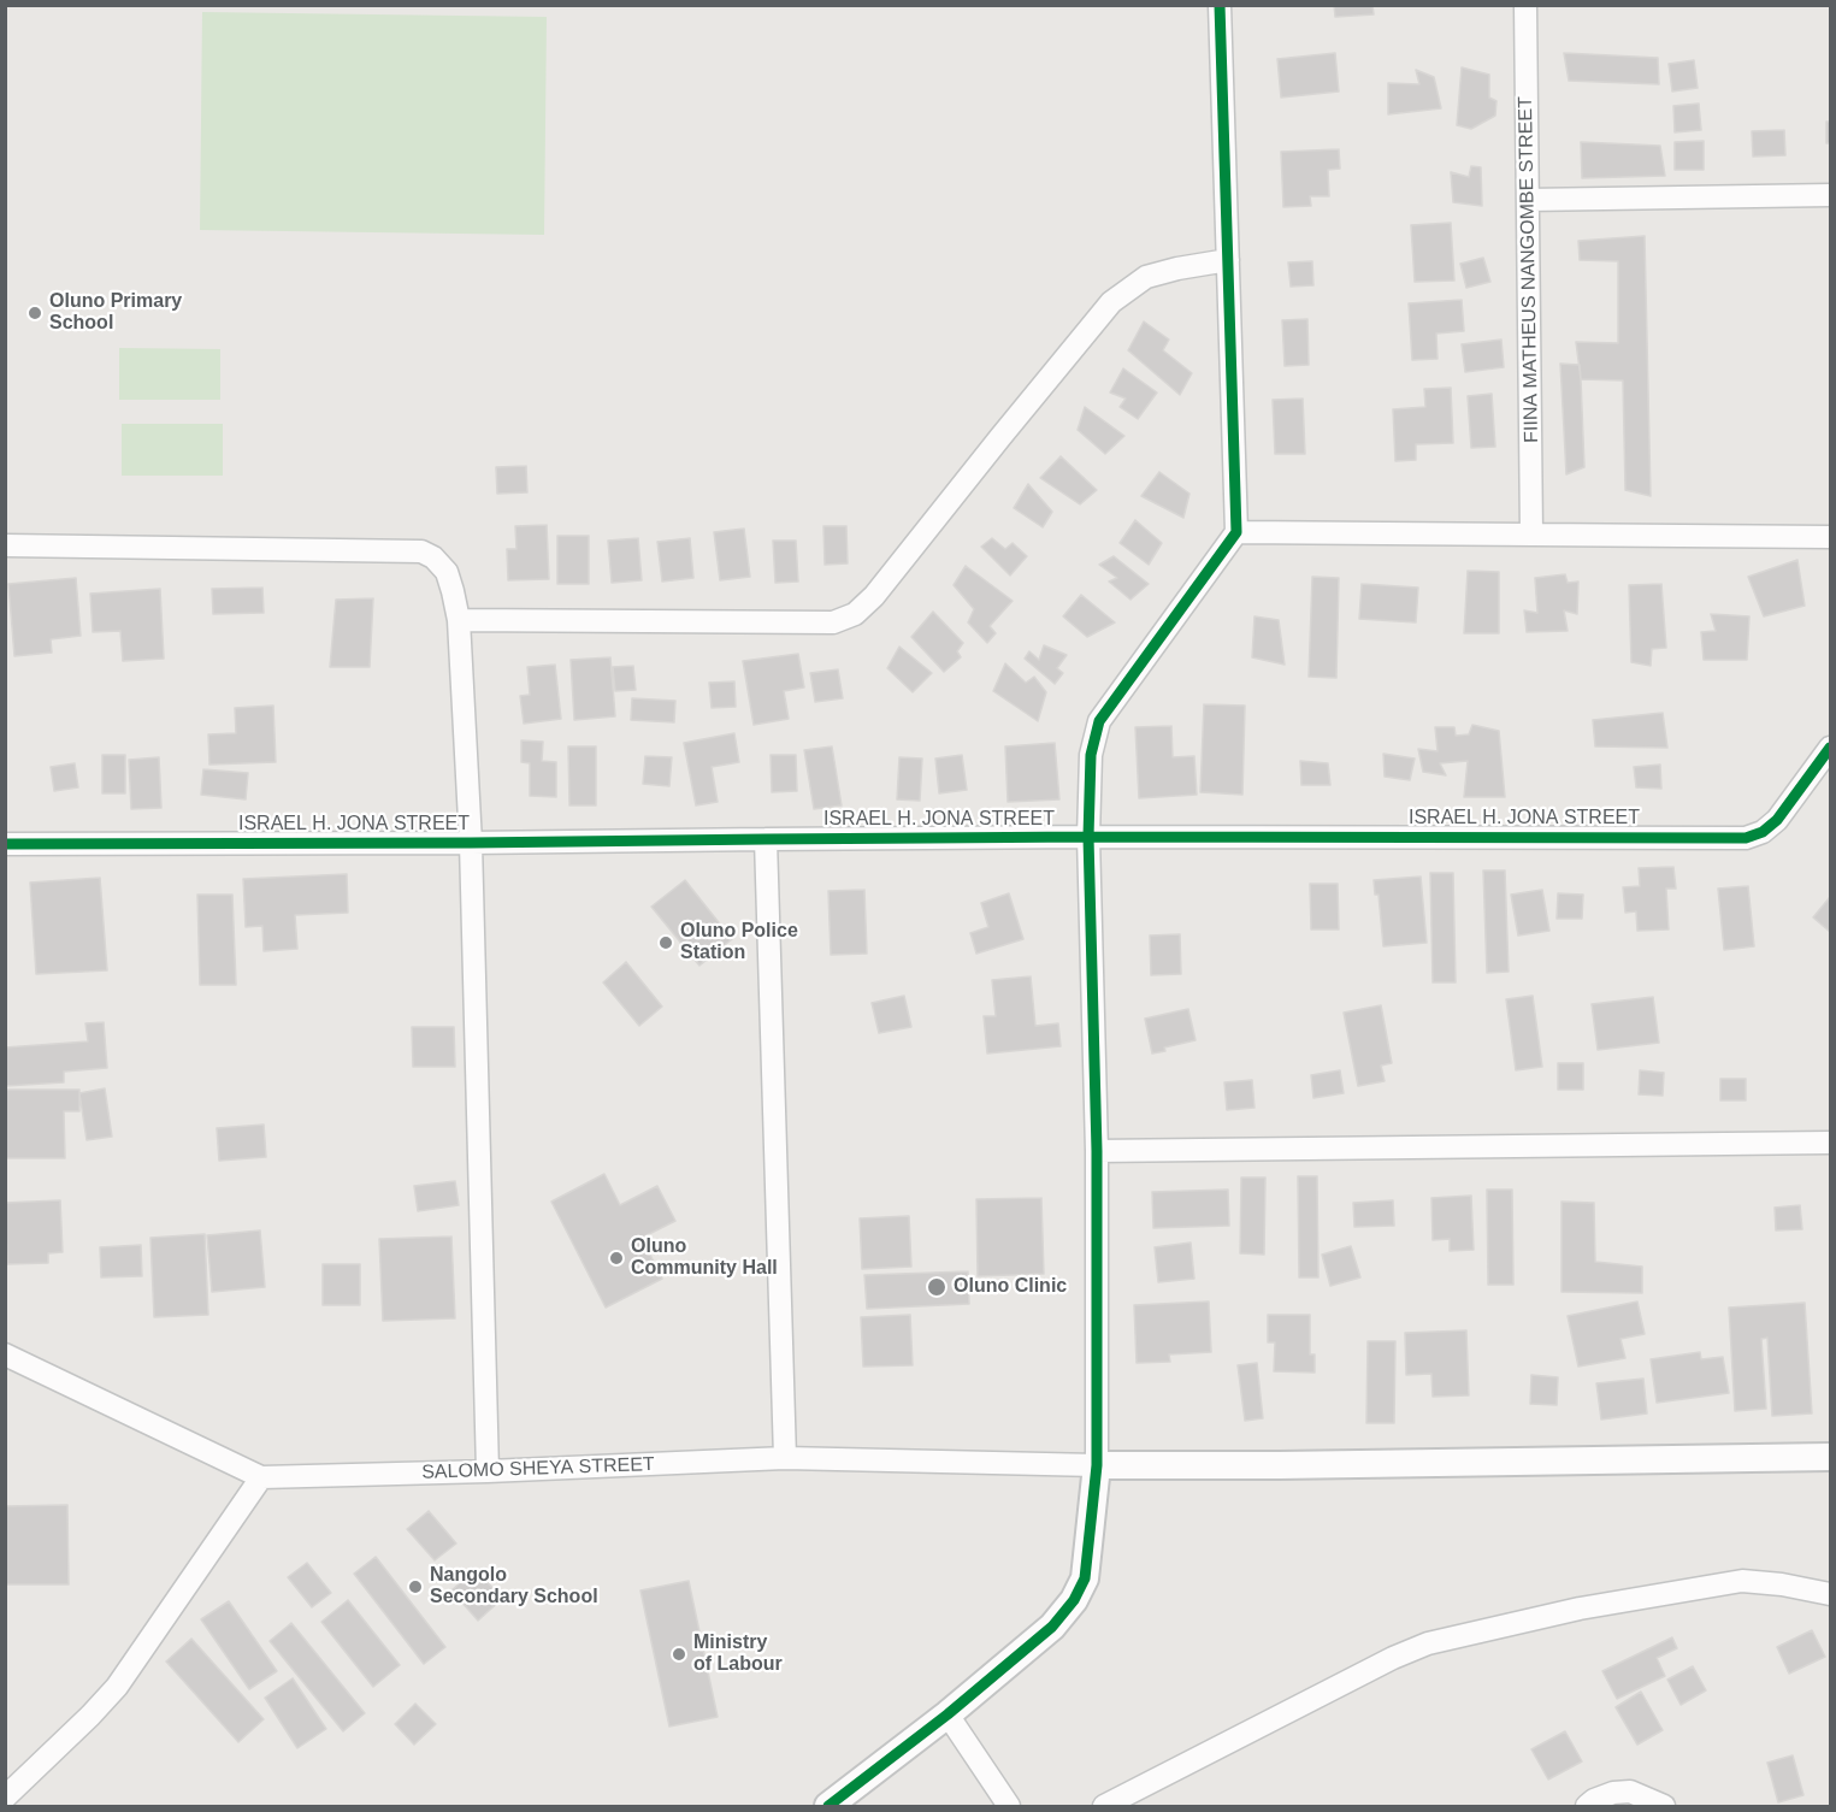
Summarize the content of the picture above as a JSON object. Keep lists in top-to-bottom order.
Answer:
{
  "streets": {
    "street": ["FIINA MATHEUS NANGOMBE STREET", "ISRAEL H. JONA STREET", "SALOMO SHEYA STREET"]
  },
  "places": [
    "Oluno Primary School",
    "Oluno Police Station",
    "Oluno Community Hall",
    "Oluno Clinic",
    "Nangolo Secondary School",
    "Ministry of Labour"
  ]
}
